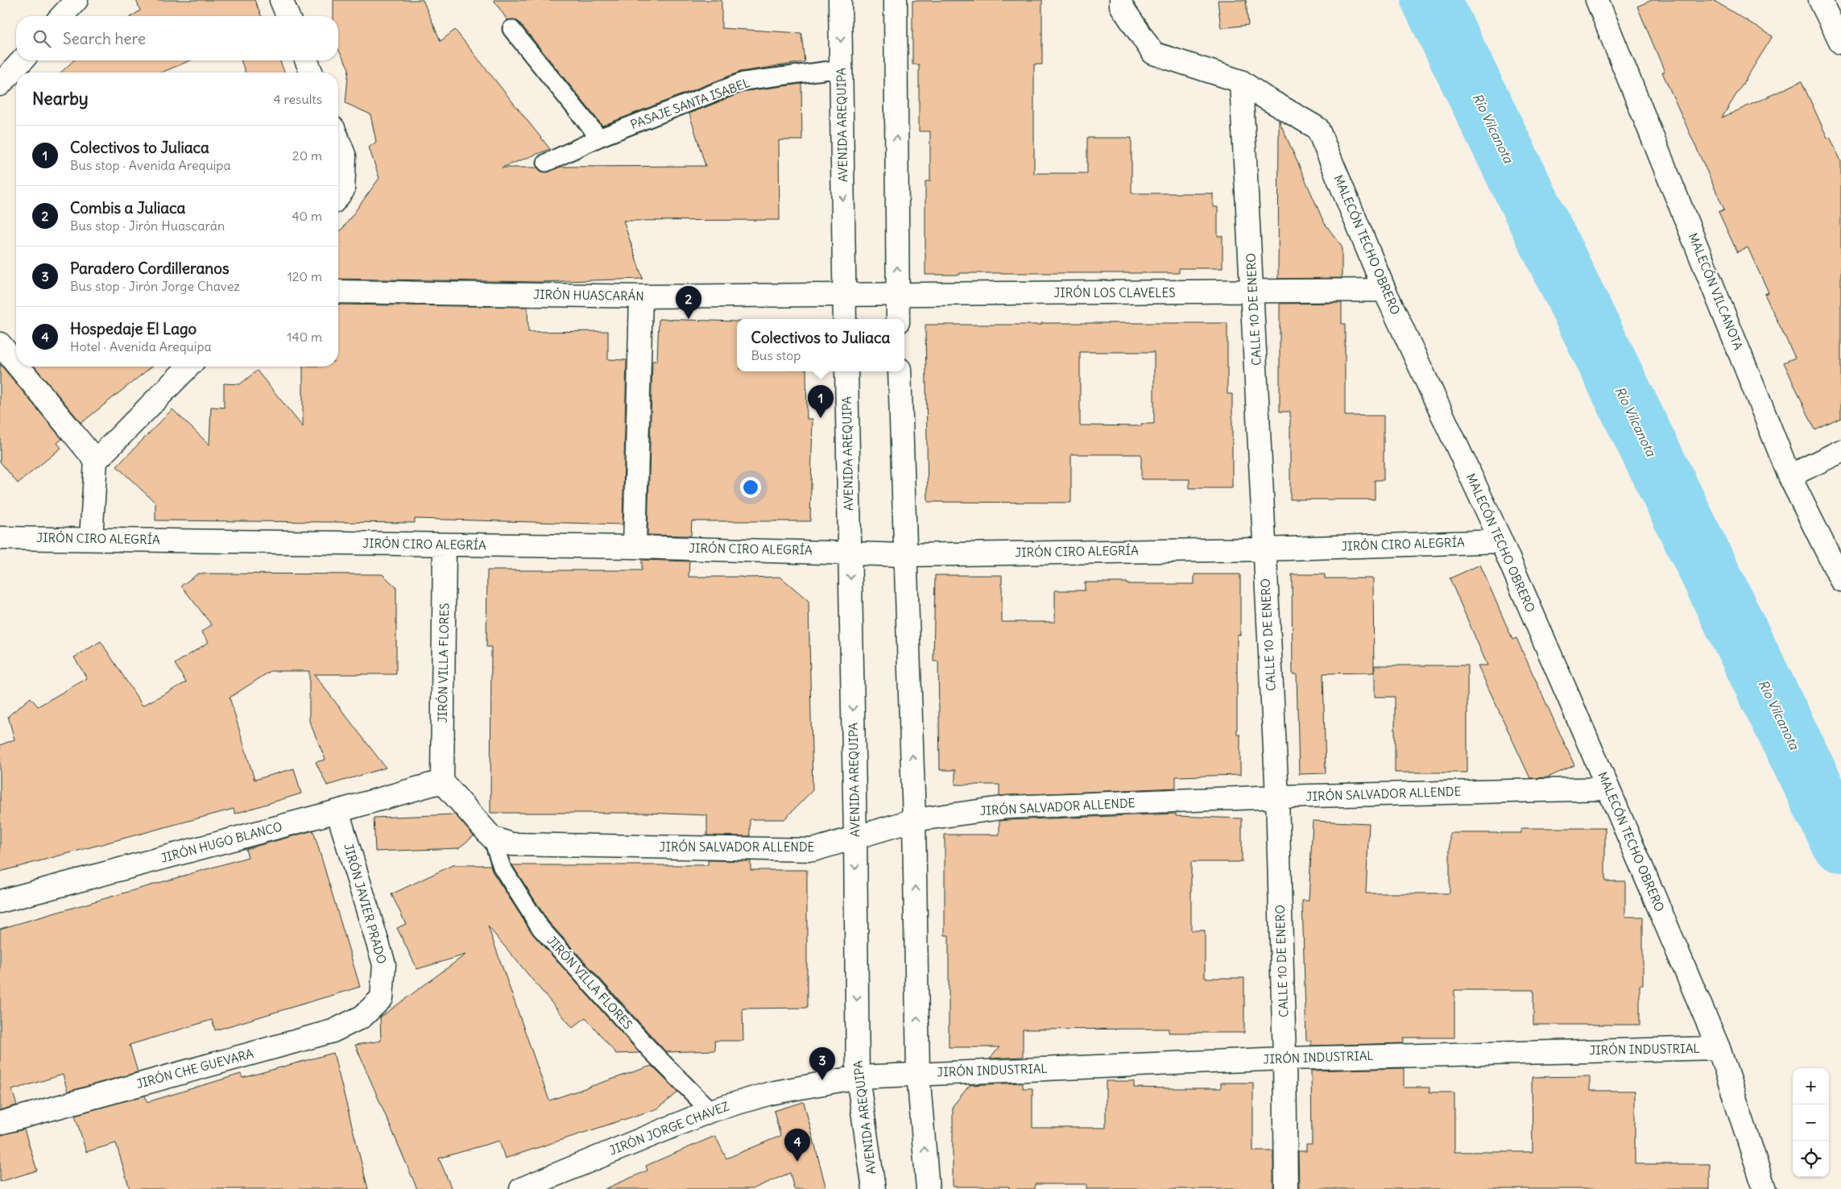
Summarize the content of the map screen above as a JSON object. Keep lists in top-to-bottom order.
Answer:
{
  "streets": {
    "street": [
      "AVENIDA AREQUIPA",
      "MALECÓN TECHO OBRERO",
      "MALECÓN VILCANOTA",
      "JIRÓN LOS CLAVELES",
      "JIRÓN HUASCARÁN",
      "CALLE 10 DE ENERO",
      "JIRÓN CIRO ALEGRÍA",
      "JIRÓN VILLA FLORES",
      "JIRÓN SALVADOR ALLENDE",
      "JIRÓN HUGO BLANCO",
      "JIRÓN JAVIER PRADO",
      "JIRÓN INDUSTRIAL",
      "JIRÓN CHE GUEVARA",
      "JIRÓN JORGE CHAVEZ"
    ],
    "lane": ["PASAJE SANTA ISABEL"]
  },
  "crossings": [
    ["PASAJE SANTA ISABEL", "AVENIDA AREQUIPA"],
    ["AVENIDA AREQUIPA", "JIRÓN LOS CLAVELES"],
    ["AVENIDA AREQUIPA", "JIRÓN HUASCARÁN"],
    ["AVENIDA AREQUIPA", "JIRÓN CIRO ALEGRÍA"],
    ["AVENIDA AREQUIPA", "JIRÓN SALVADOR ALLENDE"],
    ["AVENIDA AREQUIPA", "JIRÓN JORGE CHAVEZ"],
    ["MALECÓN TECHO OBRERO", "JIRÓN LOS CLAVELES"],
    ["MALECÓN TECHO OBRERO", "CALLE 10 DE ENERO"],
    ["MALECÓN TECHO OBRERO", "JIRÓN CIRO ALEGRÍA"],
    ["MALECÓN TECHO OBRERO", "JIRÓN SALVADOR ALLENDE"],
    ["MALECÓN TECHO OBRERO", "JIRÓN INDUSTRIAL"],
    ["JIRÓN LOS CLAVELES", "JIRÓN HUASCARÁN"],
    ["JIRÓN LOS CLAVELES", "CALLE 10 DE ENERO"],
    ["CALLE 10 DE ENERO", "JIRÓN CIRO ALEGRÍA"],
    ["CALLE 10 DE ENERO", "JIRÓN SALVADOR ALLENDE"],
    ["CALLE 10 DE ENERO", "JIRÓN INDUSTRIAL"],
    ["JIRÓN CIRO ALEGRÍA", "JIRÓN VILLA FLORES"],
    ["JIRÓN VILLA FLORES", "JIRÓN SALVADOR ALLENDE"],
    ["JIRÓN VILLA FLORES", "JIRÓN HUGO BLANCO"],
    ["JIRÓN VILLA FLORES", "JIRÓN JORGE CHAVEZ"],
    ["JIRÓN SALVADOR ALLENDE", "JIRÓN HUGO BLANCO"],
    ["JIRÓN HUGO BLANCO", "JIRÓN JAVIER PRADO"],
    ["JIRÓN JAVIER PRADO", "JIRÓN CHE GUEVARA"],
    ["JIRÓN INDUSTRIAL", "JIRÓN JORGE CHAVEZ"]
  ],
  "water": ["Río Vilcanota"],
  "page": {
    "search": "Search here",
    "heading": ["Nearby", "4 results"],
    "list": [
      {
        "mark": "1",
        "name": "Colectivos to Juliaca",
        "note": "Bus stop · Avenida Arequipa",
        "value": "20 m"
      },
      {
        "mark": "2",
        "name": "Combis a Juliaca",
        "note": "Bus stop · Jirón Huascarán",
        "value": "40 m"
      },
      {
        "mark": "3",
        "name": "Paradero Cordilleranos",
        "note": "Bus stop · Jirón Jorge Chavez",
        "value": "120 m"
      },
      {
        "mark": "4",
        "name": "Hospedaje El Lago",
        "note": "Hotel · Avenida Arequipa",
        "value": "140 m"
      }
    ],
    "pins": [
      "2",
      "1",
      "3",
      "4"
    ],
    "popup": ["Colectivos to Juliaca", "Bus stop"],
    "map_buttons": ["+", "−"]
  }
}
